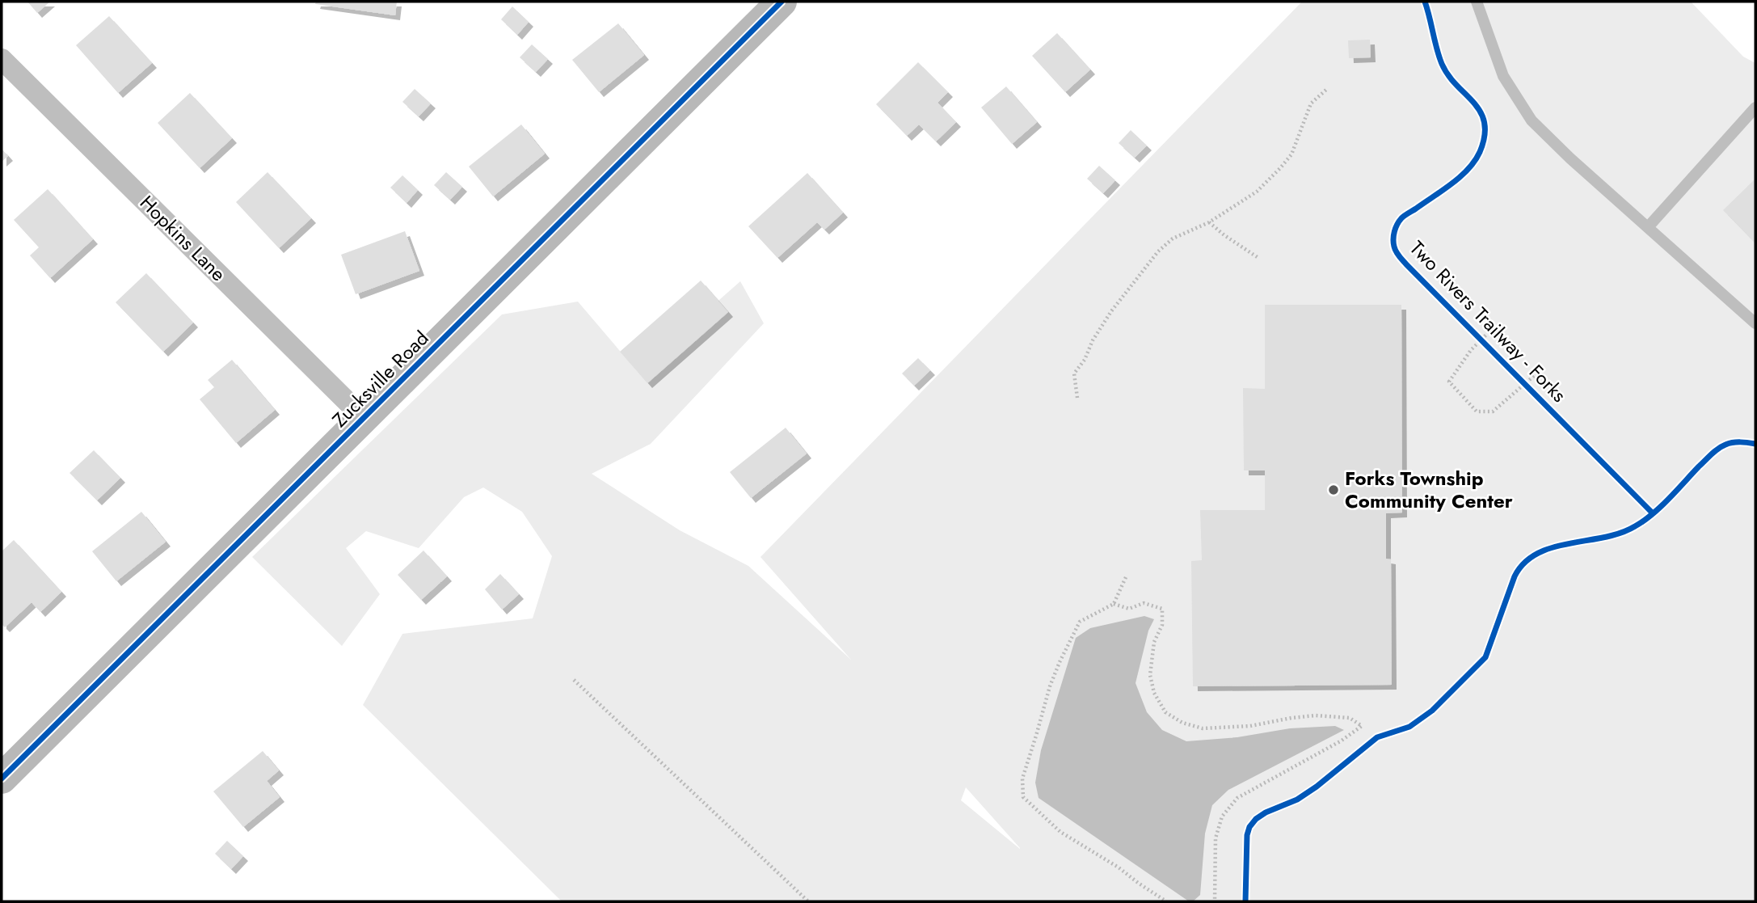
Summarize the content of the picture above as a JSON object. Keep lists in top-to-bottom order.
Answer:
{
  "streets": {
    "street": ["Hopkins Lane", "Zucksville Road"],
    "cycle path": ["Two Rivers Trailway - Forks"]
  },
  "crossings": [
    ["Hopkins Lane", "Zucksville Road"]
  ],
  "places": ["Forks Township Community Center"]
}
